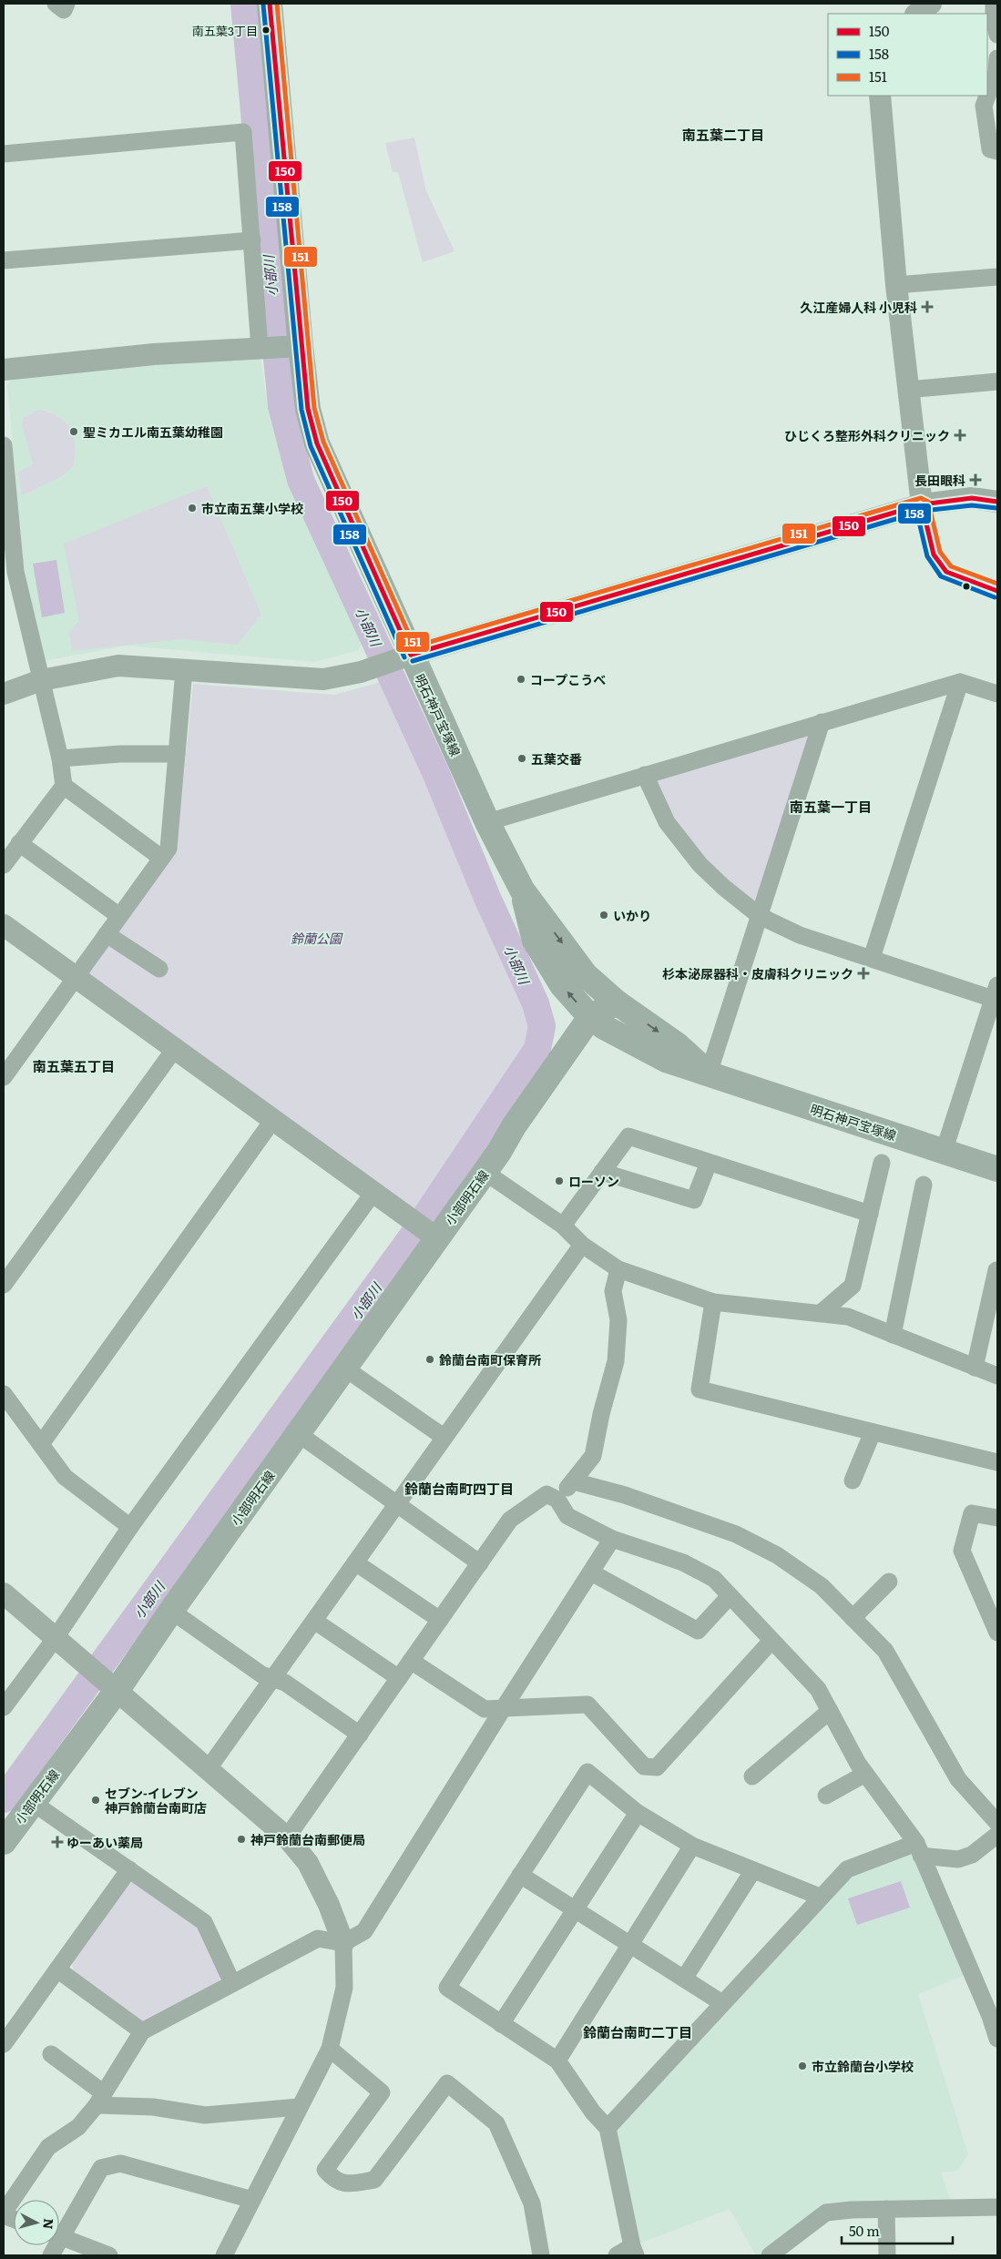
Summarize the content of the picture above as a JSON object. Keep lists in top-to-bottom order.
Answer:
{
  "streets": {
    "main road": ["明石神戸宝塚線", "小部明石線"]
  },
  "crossings": [
    ["明石神戸宝塚線", "小部明石線"]
  ],
  "districts": [
    "南五葉二丁目",
    "南五葉一丁目",
    "南五葉五丁目",
    "鈴蘭台南町四丁目",
    "鈴蘭台南町二丁目"
  ],
  "water": ["小部川"],
  "parks": ["鈴蘭公園"],
  "places": {
    "other": [
      "南五葉3丁目",
      "聖ミカエル南五葉幼稚園",
      "市立南五葉小学校",
      "コープこうべ",
      "五葉交番",
      "いかり",
      "ローソン",
      "鈴蘭台南町保育所",
      "セブン-イレブン 神戸鈴蘭台南町店",
      "神戸鈴蘭台南郵便局",
      "市立鈴蘭台小学校"
    ],
    "health": [
      "久江産婦人科 小児科",
      "ひじくろ整形外科クリニック",
      "長田眼科",
      "杉本泌尿器科・皮膚科クリニック",
      "ゆーあい薬局"
    ]
  },
  "lines": ["transit line 150", "transit line 151", "transit line 158"],
  "legend": ["150", "158", "151"],
  "scale_bar": "50 m",
  "north": "right"
}
